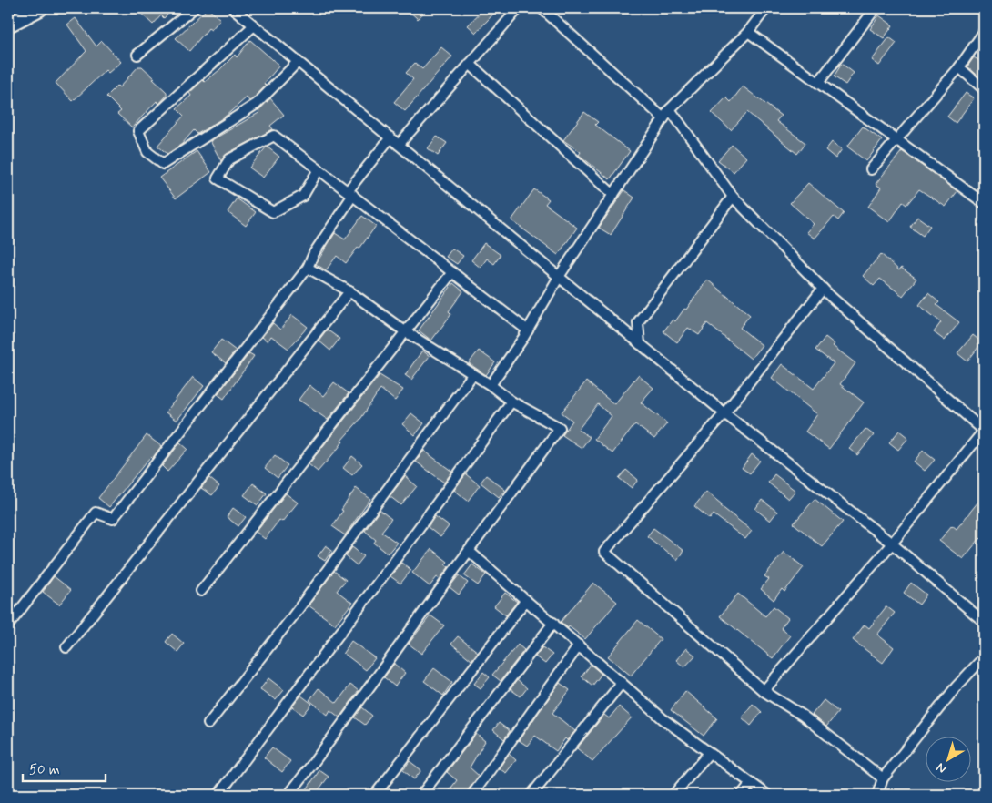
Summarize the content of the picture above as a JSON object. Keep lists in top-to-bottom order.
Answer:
{
  "scale_bar": "50 m",
  "north": "bottom left"
}
